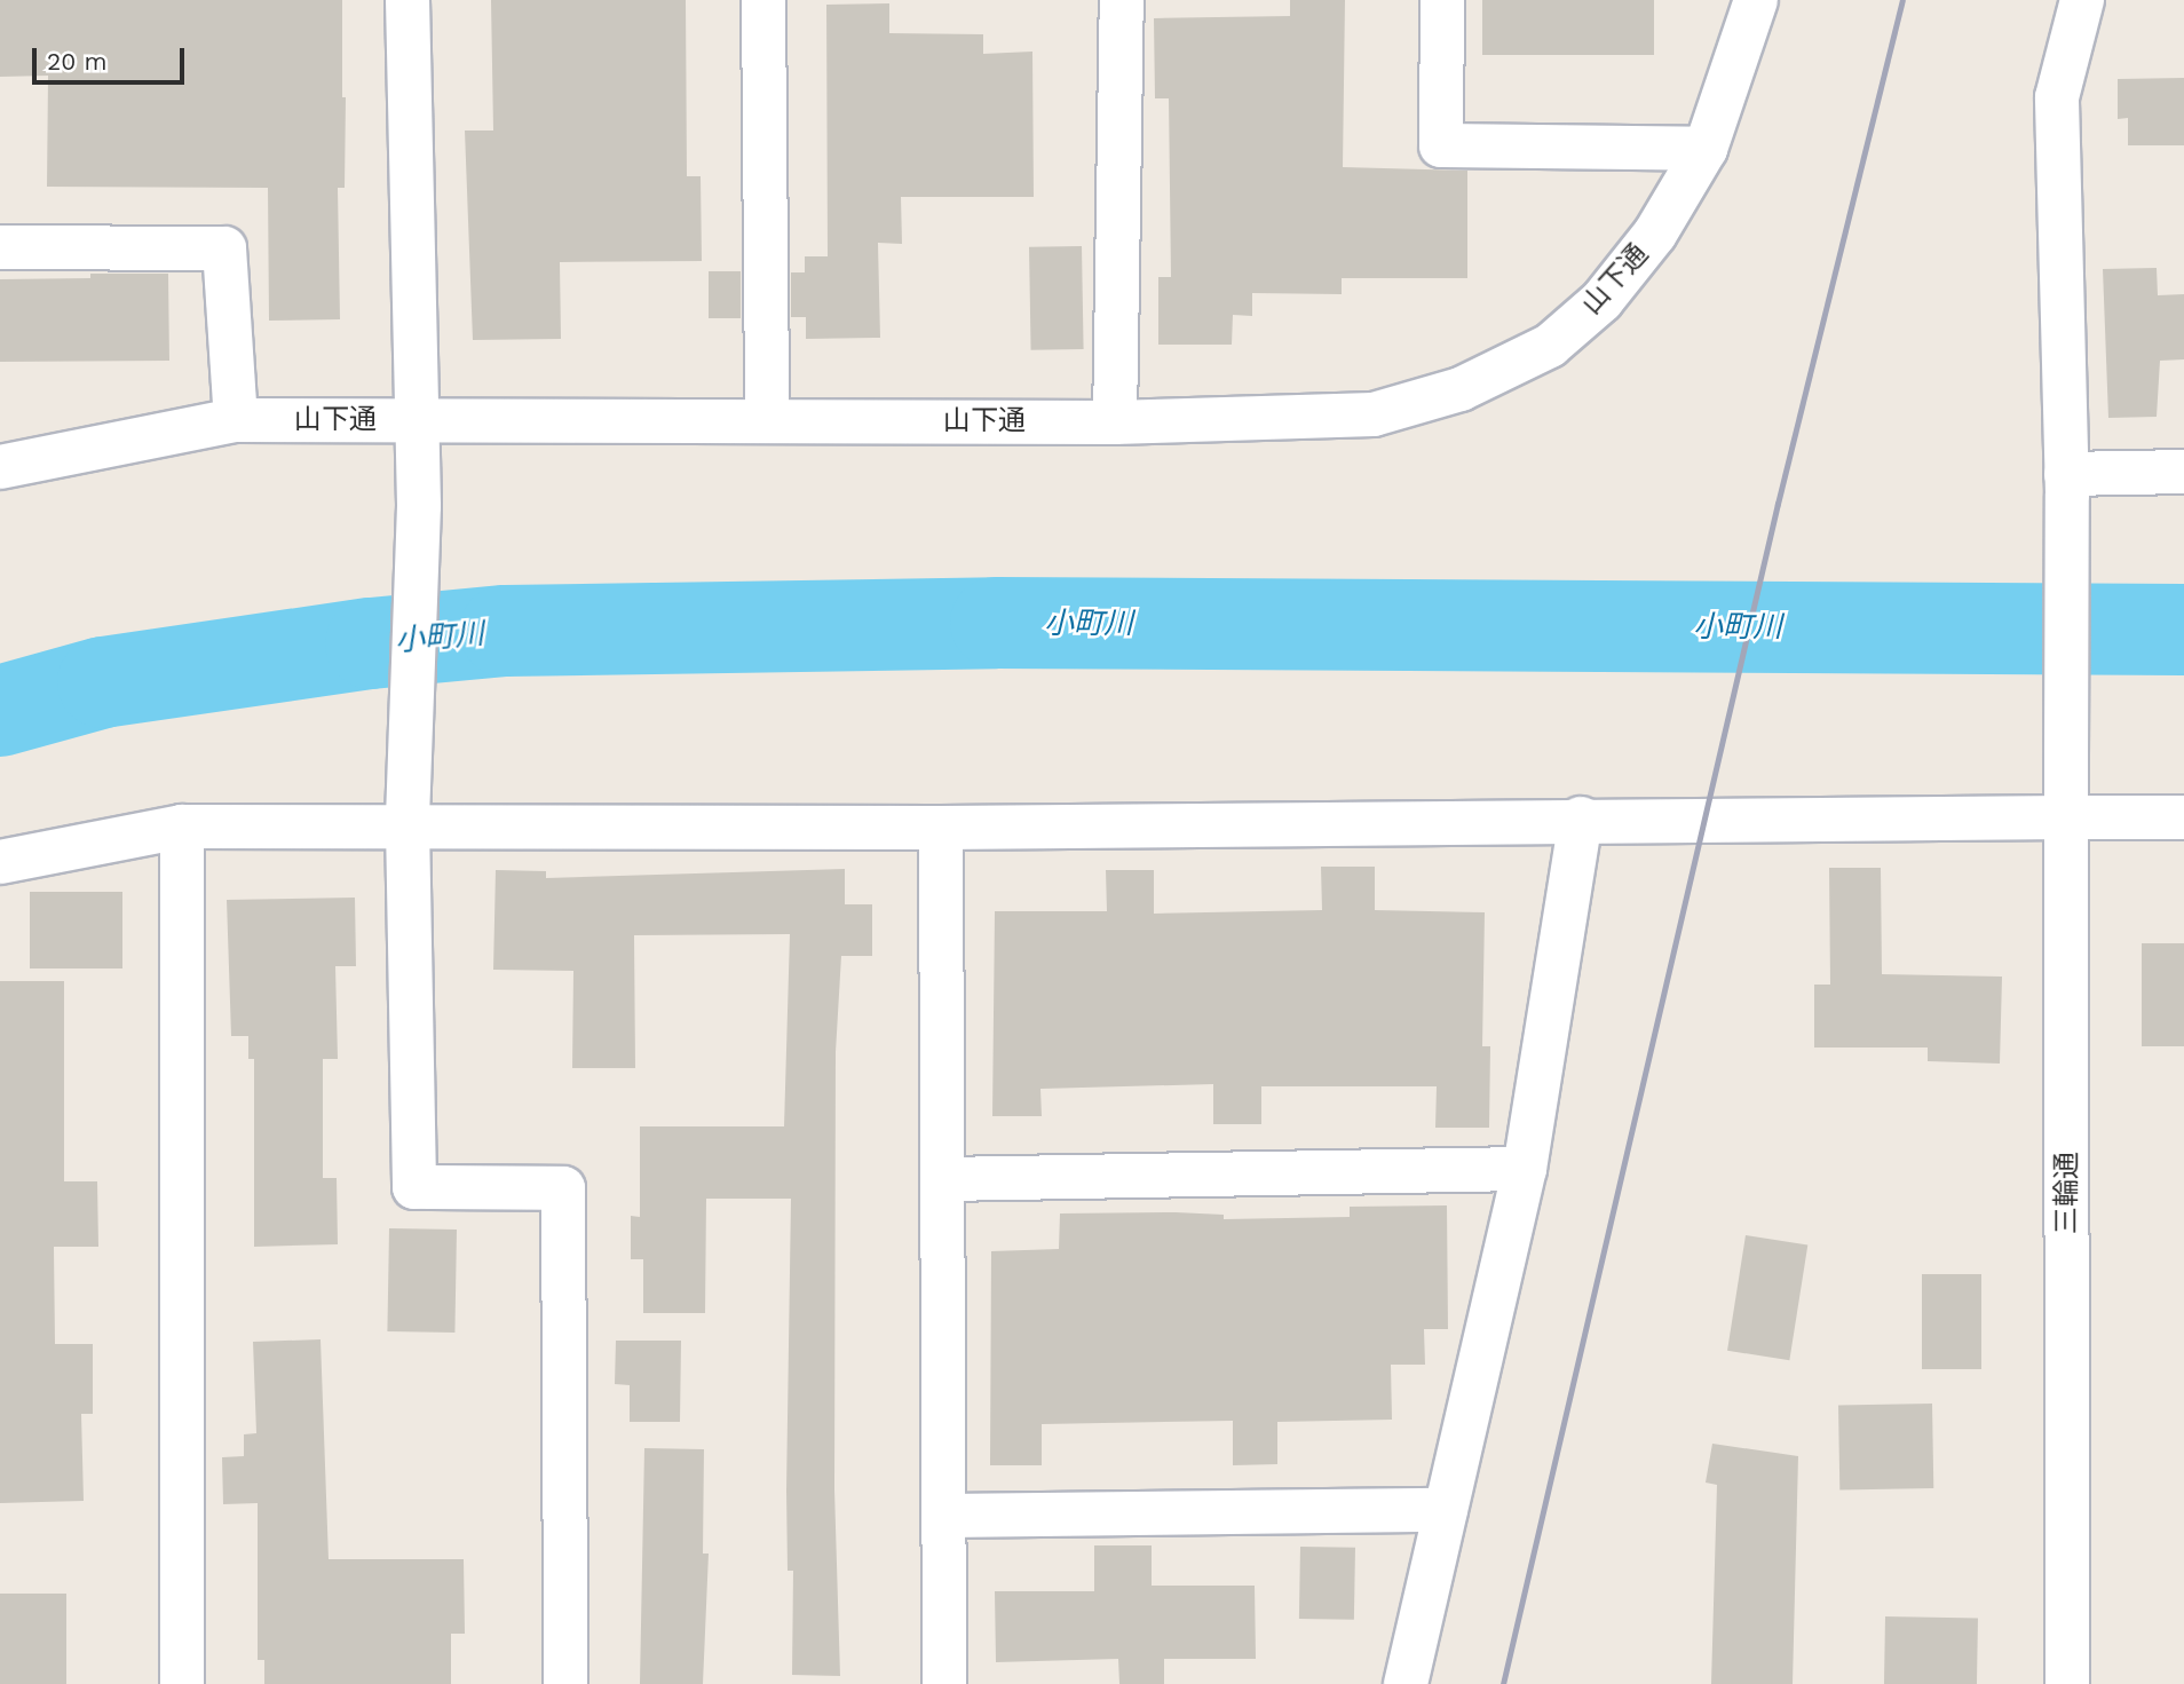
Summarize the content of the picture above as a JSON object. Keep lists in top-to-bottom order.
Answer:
{
  "streets": {
    "street": ["山下通", "三輪通"]
  },
  "water": ["小町川"],
  "scale_bar": "20 m"
}
